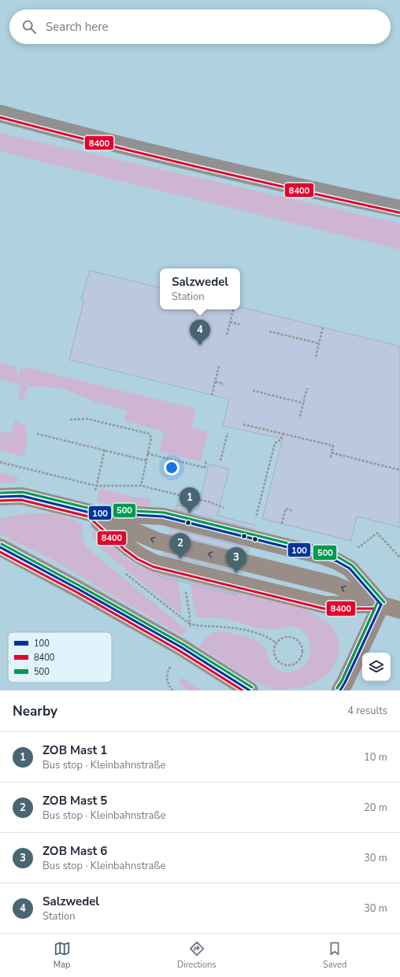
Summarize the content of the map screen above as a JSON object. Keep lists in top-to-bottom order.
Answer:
{
  "lines": ["transit line 8400", "transit line 500", "transit line 100"],
  "legend": ["100", "8400", "500"],
  "page": {
    "search": "Search here",
    "popup": ["Salzwedel", "Station"],
    "pins": [
      "4",
      "1",
      "2",
      "3"
    ],
    "heading": ["Nearby", "4 results"],
    "list": [
      {
        "mark": "1",
        "name": "ZOB Mast 1",
        "note": "Bus stop · Kleinbahnstraße",
        "value": "10 m"
      },
      {
        "mark": "2",
        "name": "ZOB Mast 5",
        "note": "Bus stop · Kleinbahnstraße",
        "value": "20 m"
      },
      {
        "mark": "3",
        "name": "ZOB Mast 6",
        "note": "Bus stop · Kleinbahnstraße",
        "value": "30 m"
      },
      {
        "mark": "4",
        "name": "Salzwedel",
        "note": "Station",
        "value": "30 m"
      }
    ],
    "nav": ["Map", "Directions", "Saved"]
  }
}
